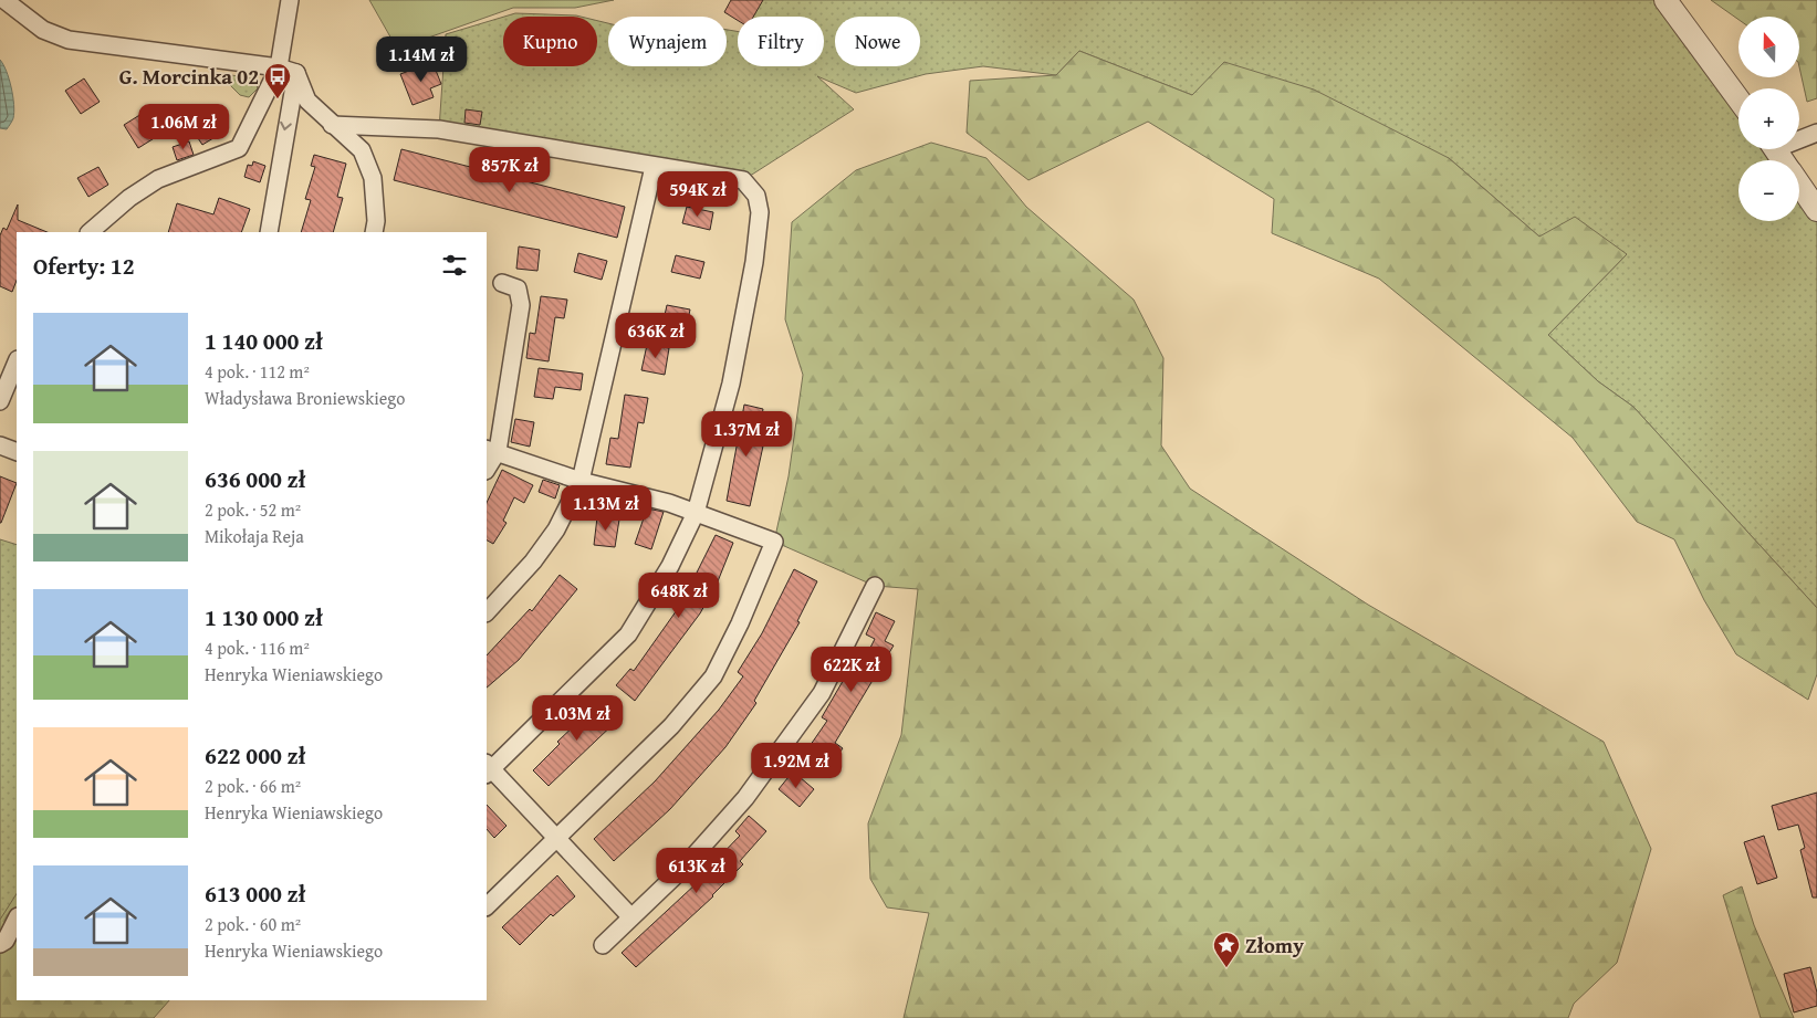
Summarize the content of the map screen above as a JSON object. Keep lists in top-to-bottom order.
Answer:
{
  "places": {
    "bus stop": ["G. Morcinka 02"],
    "place": ["Złomy"]
  },
  "north": "top",
  "page": {
    "map_buttons": ["+", "−"],
    "chip": [
      "Kupno",
      "Wynajem",
      "Filtry",
      "Nowe"
    ],
    "price": [
      "1.14M zł",
      "1.06M zł",
      "857K zł",
      "594K zł",
      "636K zł",
      "1.37M zł",
      "1.13M zł",
      "648K zł",
      "622K zł",
      "1.03M zł",
      "1.92M zł",
      "613K zł"
    ],
    "heading": "Oferty: 12",
    "list": [
      {
        "name": "1 140 000 zł",
        "note": "4 pok. · 112 m² · Władysława Broniewskiego"
      },
      {
        "name": "636 000 zł",
        "note": "2 pok. · 52 m² · Mikołaja Reja"
      },
      {
        "name": "1 130 000 zł",
        "note": "4 pok. · 116 m² · Henryka Wieniawskiego"
      },
      {
        "name": "622 000 zł",
        "note": "2 pok. · 66 m² · Henryka Wieniawskiego"
      },
      {
        "name": "613 000 zł",
        "note": "2 pok. · 60 m² · Henryka Wieniawskiego"
      }
    ]
  }
}
